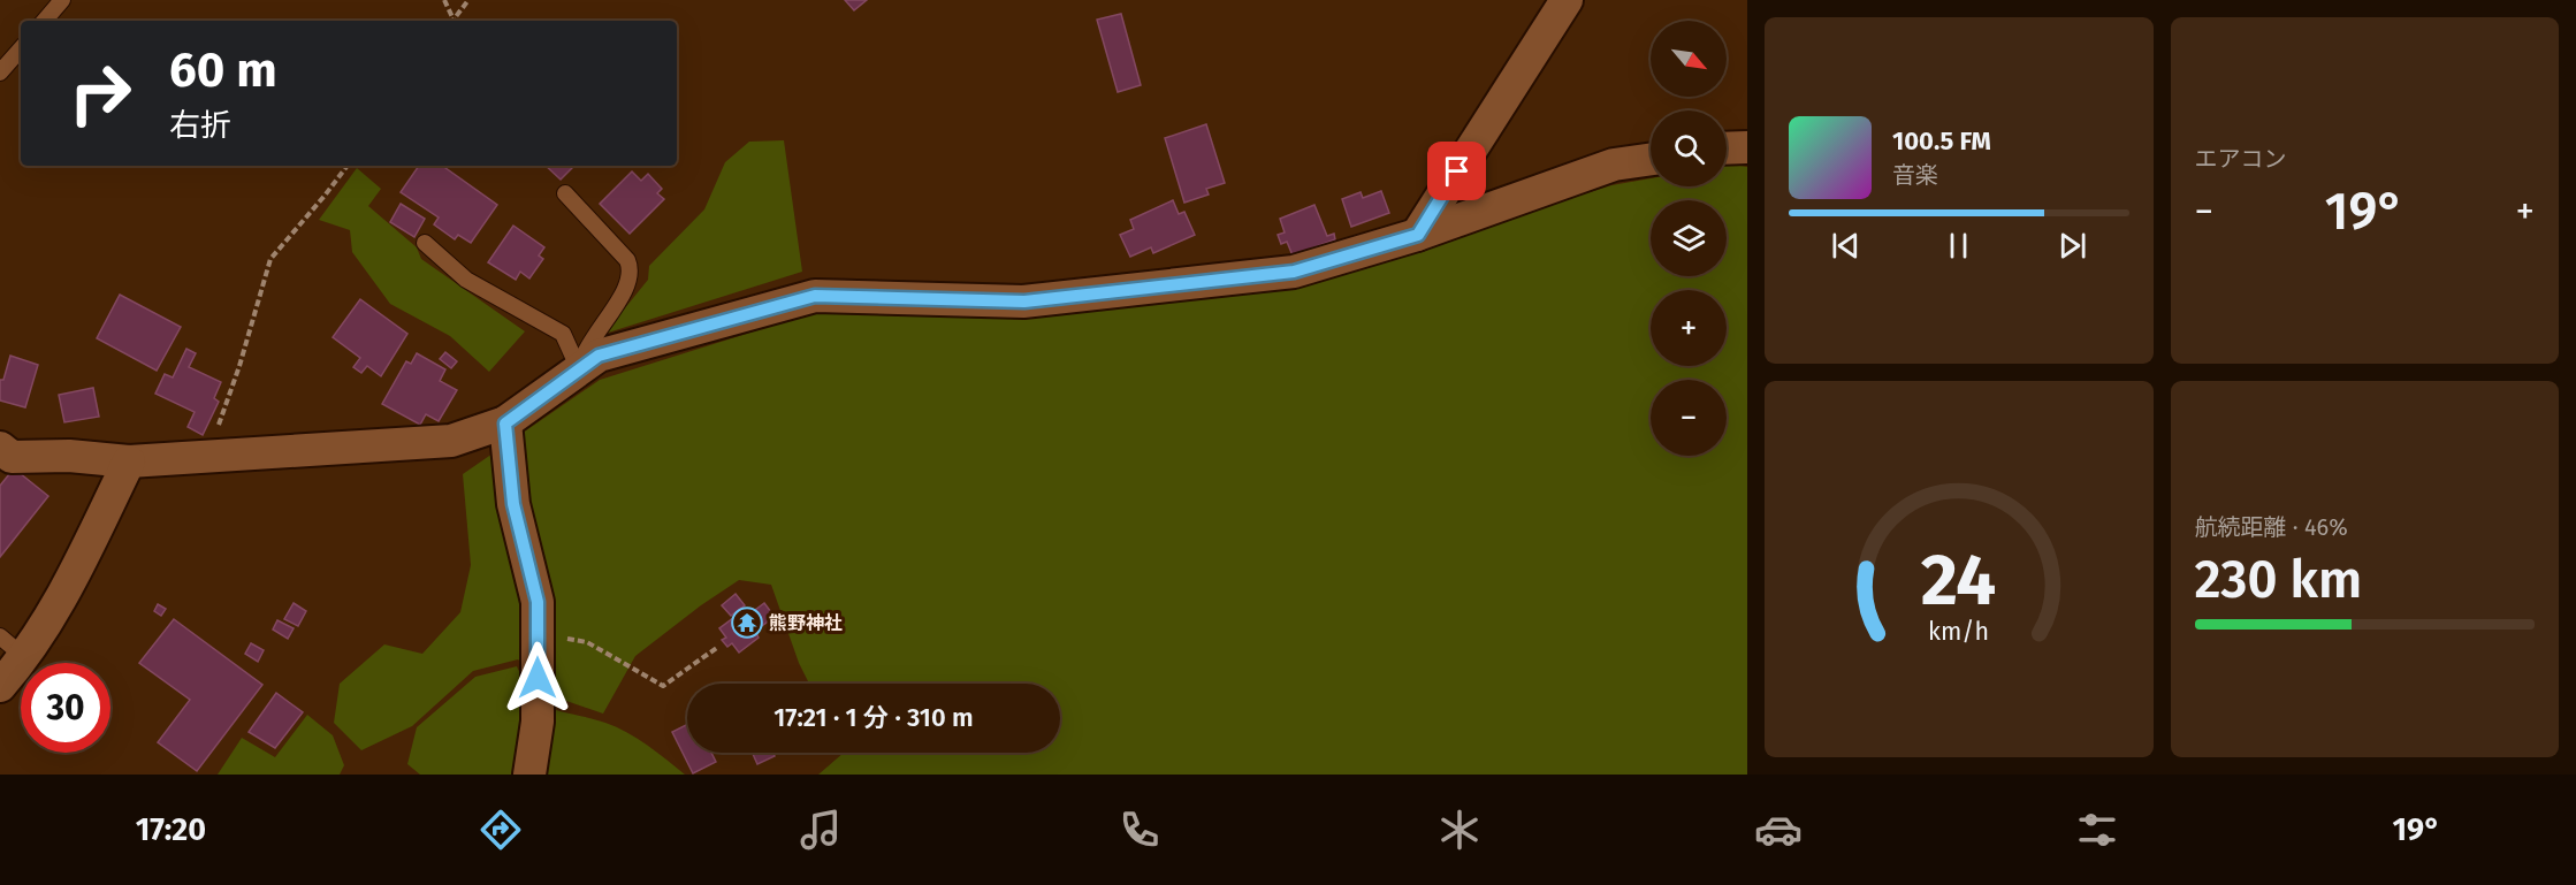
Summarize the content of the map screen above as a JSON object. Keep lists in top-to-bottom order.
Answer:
{
  "places": {
    "temple": ["熊野神社"]
  },
  "north": "bottom right",
  "page": {
    "tile": [
      "エアコン",
      ["航続距離 · 46%", "230 km"]
    ],
    "map_buttons": ["+", "−"],
    "turn": ["60 m", "右折"],
    "song": ["100.5 FM", "音楽"],
    "heat": ["−", "19°", "+"],
    "limit": "30",
    "trip": "17:21 · 1 分 · 310 m",
    "tabs": ["17:20", "19°"],
    "gauge": ["24", "km/h"]
  }
}
